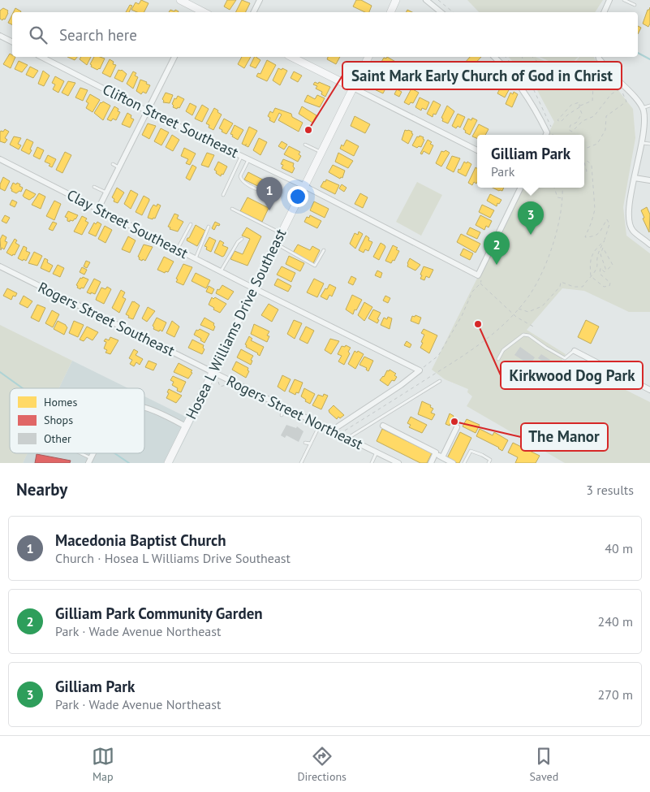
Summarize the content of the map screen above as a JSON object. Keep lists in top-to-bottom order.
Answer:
{
  "streets": {
    "street": [
      "Clifton Street Southeast",
      "Clay Street Southeast",
      "Rogers Street Southeast",
      "Hosea L Williams Drive Southeast",
      "Rogers Street Northeast"
    ]
  },
  "crossings": [
    ["Clifton Street Southeast", "Hosea L Williams Drive Southeast"],
    ["Clay Street Southeast", "Hosea L Williams Drive Southeast"],
    ["Rogers Street Southeast", "Hosea L Williams Drive Southeast"],
    ["Rogers Street Southeast", "Rogers Street Northeast"],
    ["Hosea L Williams Drive Southeast", "Rogers Street Northeast"]
  ],
  "places": ["Saint Mark Early Church of God in Christ", "Kirkwood Dog Park", "The Manor"],
  "legend": ["Homes", "Shops", "Other"],
  "page": {
    "search": "Search here",
    "popup": ["Gilliam Park", "Park"],
    "pins": ["1", "3", "2"],
    "heading": ["Nearby", "3 results"],
    "list": [
      {
        "mark": "1",
        "name": "Macedonia Baptist Church",
        "note": "Church · Hosea L Williams Drive Southeast",
        "value": "40 m"
      },
      {
        "mark": "2",
        "name": "Gilliam Park Community Garden",
        "note": "Park · Wade Avenue Northeast",
        "value": "240 m"
      },
      {
        "mark": "3",
        "name": "Gilliam Park",
        "note": "Park · Wade Avenue Northeast",
        "value": "270 m"
      }
    ],
    "nav": ["Map", "Directions", "Saved"]
  }
}
